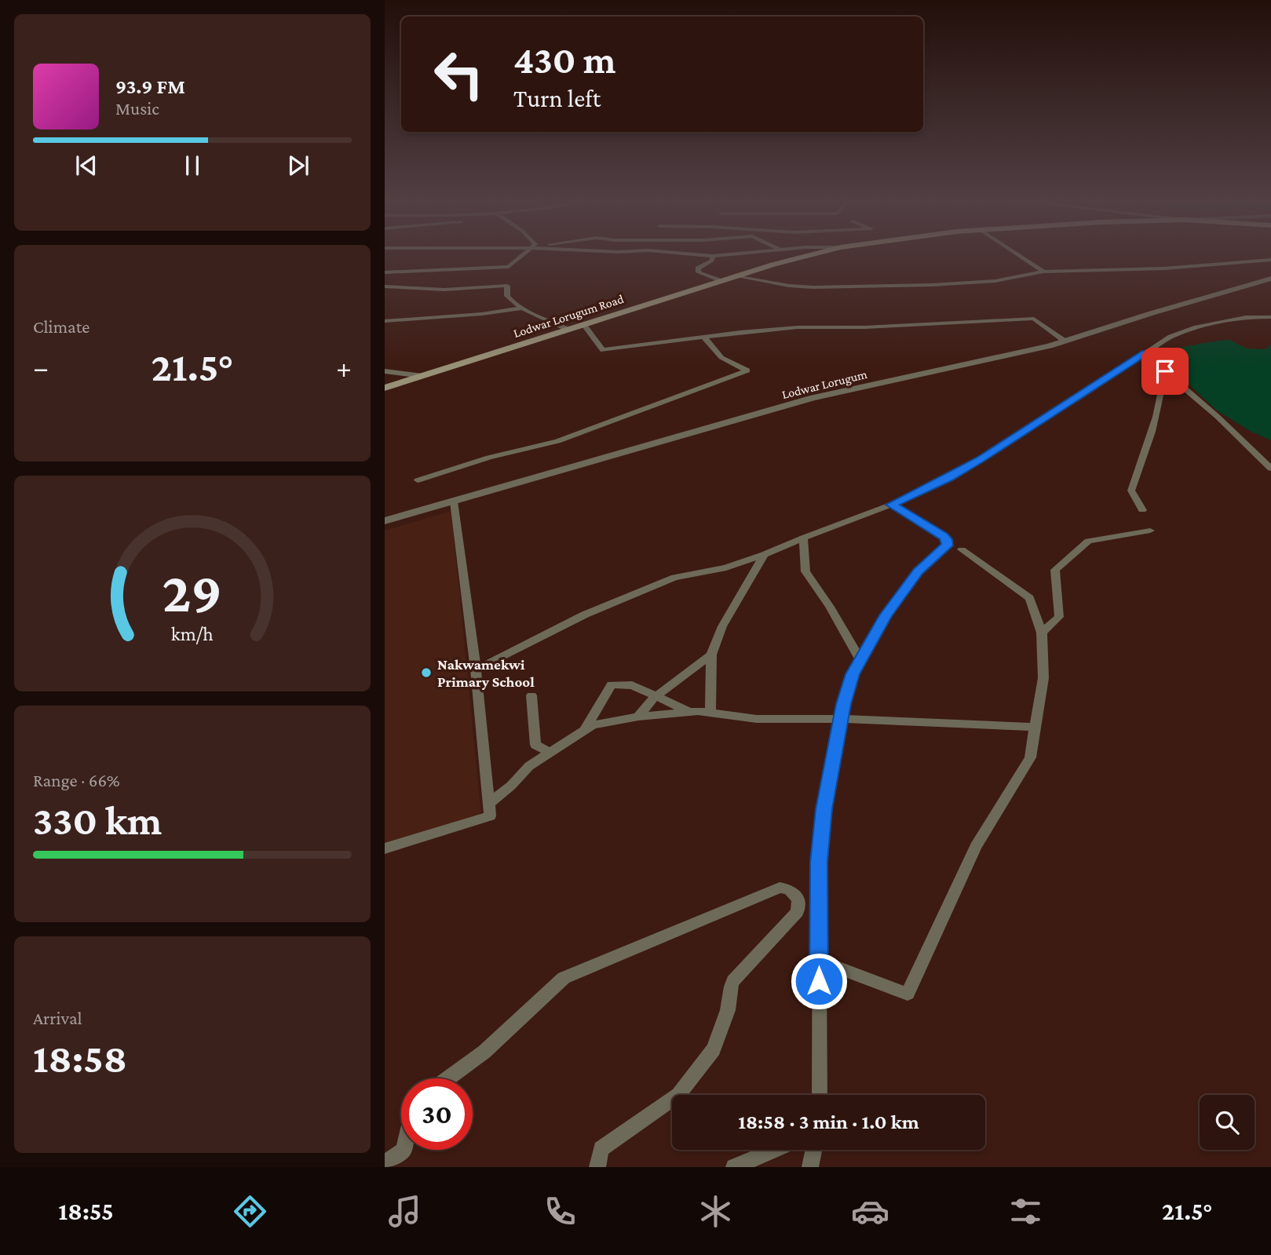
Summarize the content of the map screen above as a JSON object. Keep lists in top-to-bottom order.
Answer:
{
  "streets": {
    "main road": ["Lodwar Lorugum Road"],
    "street": ["Lodwar Lorugum"]
  },
  "places": ["Nakwamekwi Primary School"],
  "page": {
    "turn": ["430 m", "Turn left"],
    "song": ["93.9 FM", "Music"],
    "tile": [
      "Climate",
      ["Range · 66%", "330 km"],
      ["Arrival", "18:58"]
    ],
    "heat": ["−", "21.5°", "+"],
    "limit": "30",
    "trip": "18:58 · 3 min · 1.0 km",
    "tabs": ["18:55", "21.5°"],
    "gauge": ["29", "km/h"]
  }
}
